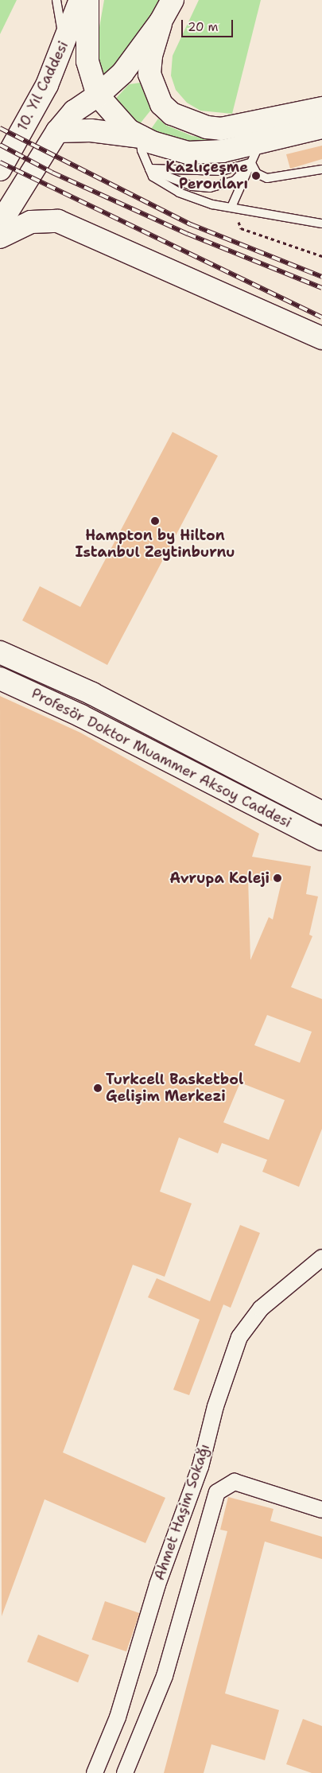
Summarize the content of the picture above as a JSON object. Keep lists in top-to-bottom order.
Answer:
{
  "streets": {
    "main road": ["10. Yıl Caddesi", "Profesör Doktor Muammer Aksoy Caddesi"],
    "street": ["Ahmet Haşim Sokağı"]
  },
  "places": [
    "Kazlıçeşme Peronları",
    "Hampton by Hilton Istanbul Zeytinburnu",
    "Avrupa Koleji",
    "Turkcell Basketbol Gelişim Merkezi"
  ],
  "scale_bar": "20 m"
}
